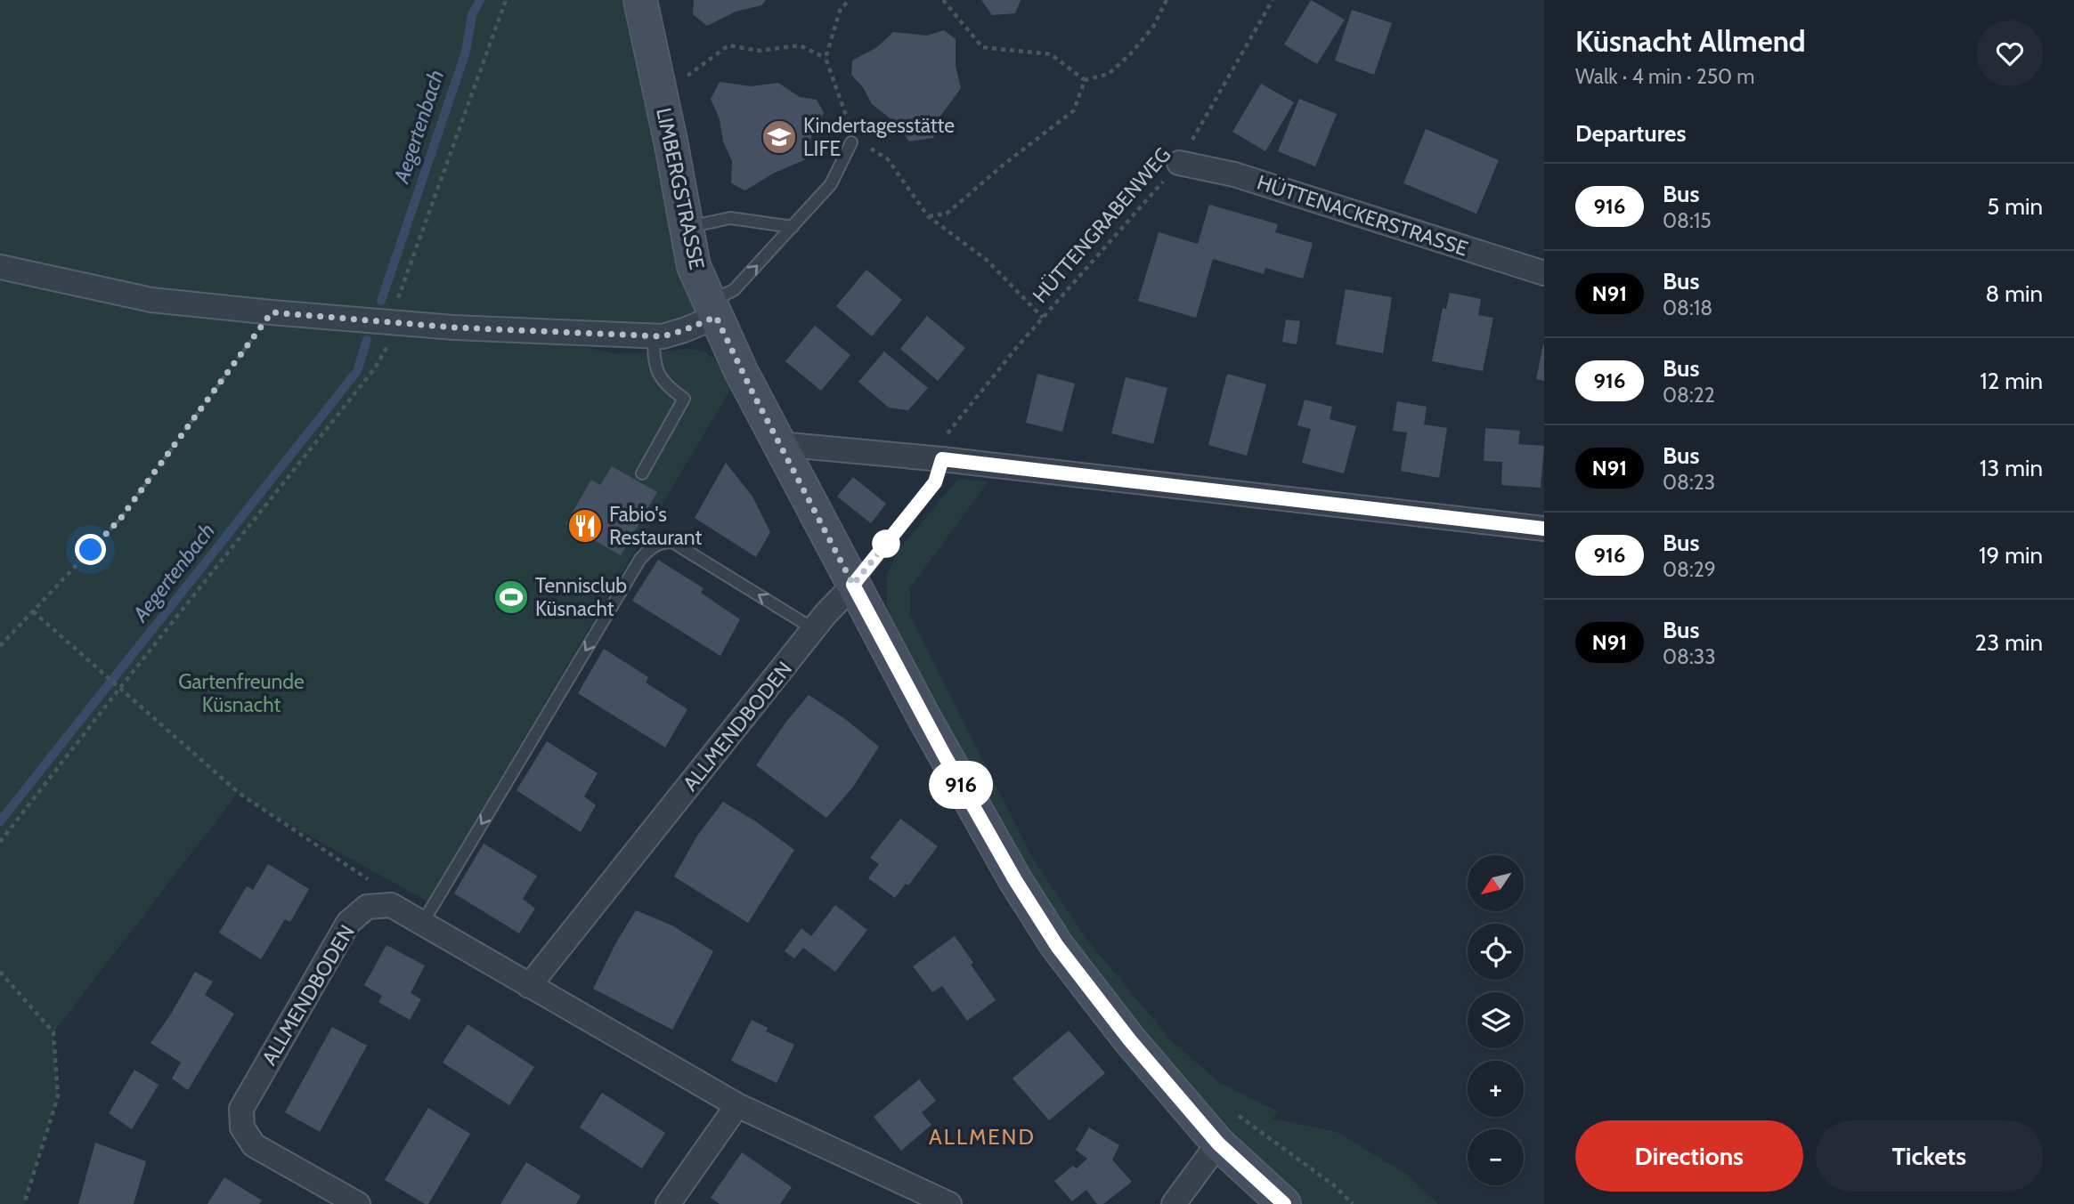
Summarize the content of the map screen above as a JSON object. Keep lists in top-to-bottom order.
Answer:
{
  "streets": {
    "street": ["LIMBERGSTRASSE", "HÜTTENACKERSTRASSE", "ALLMENDBODEN"],
    "path": ["HÜTTENGRABENWEG"]
  },
  "crossings": [
    ["LIMBERGSTRASSE", "ALLMENDBODEN"],
    ["HÜTTENACKERSTRASSE", "HÜTTENGRABENWEG"]
  ],
  "districts": ["ALLMEND"],
  "water": ["Aegertenbach"],
  "parks": ["Gartenfreunde Küsnacht"],
  "places": {
    "school or university": ["Kindertagesstätte LIFE"],
    "restaurant": ["Fabio's Restaurant"],
    "sports": ["Tennisclub Küsnacht"]
  },
  "lines": ["bus line 916"],
  "north": "bottom left",
  "page": {
    "on_map": "916",
    "heading": [
      ["Küsnacht Allmend", "Walk · 4 min · 250 m"],
      "Departures"
    ],
    "list": [
      {
        "mark": "916",
        "name": "Bus",
        "note": "08:15",
        "value": "5 min"
      },
      {
        "mark": "N91",
        "name": "Bus",
        "note": "08:18",
        "value": "8 min"
      },
      {
        "mark": "916",
        "name": "Bus",
        "note": "08:22",
        "value": "12 min"
      },
      {
        "mark": "N91",
        "name": "Bus",
        "note": "08:23",
        "value": "13 min"
      },
      {
        "mark": "916",
        "name": "Bus",
        "note": "08:29",
        "value": "19 min"
      },
      {
        "mark": "N91",
        "name": "Bus",
        "note": "08:33",
        "value": "23 min"
      }
    ],
    "map_buttons": ["+", "−"],
    "buttons": ["Directions", "Tickets"]
  }
}
